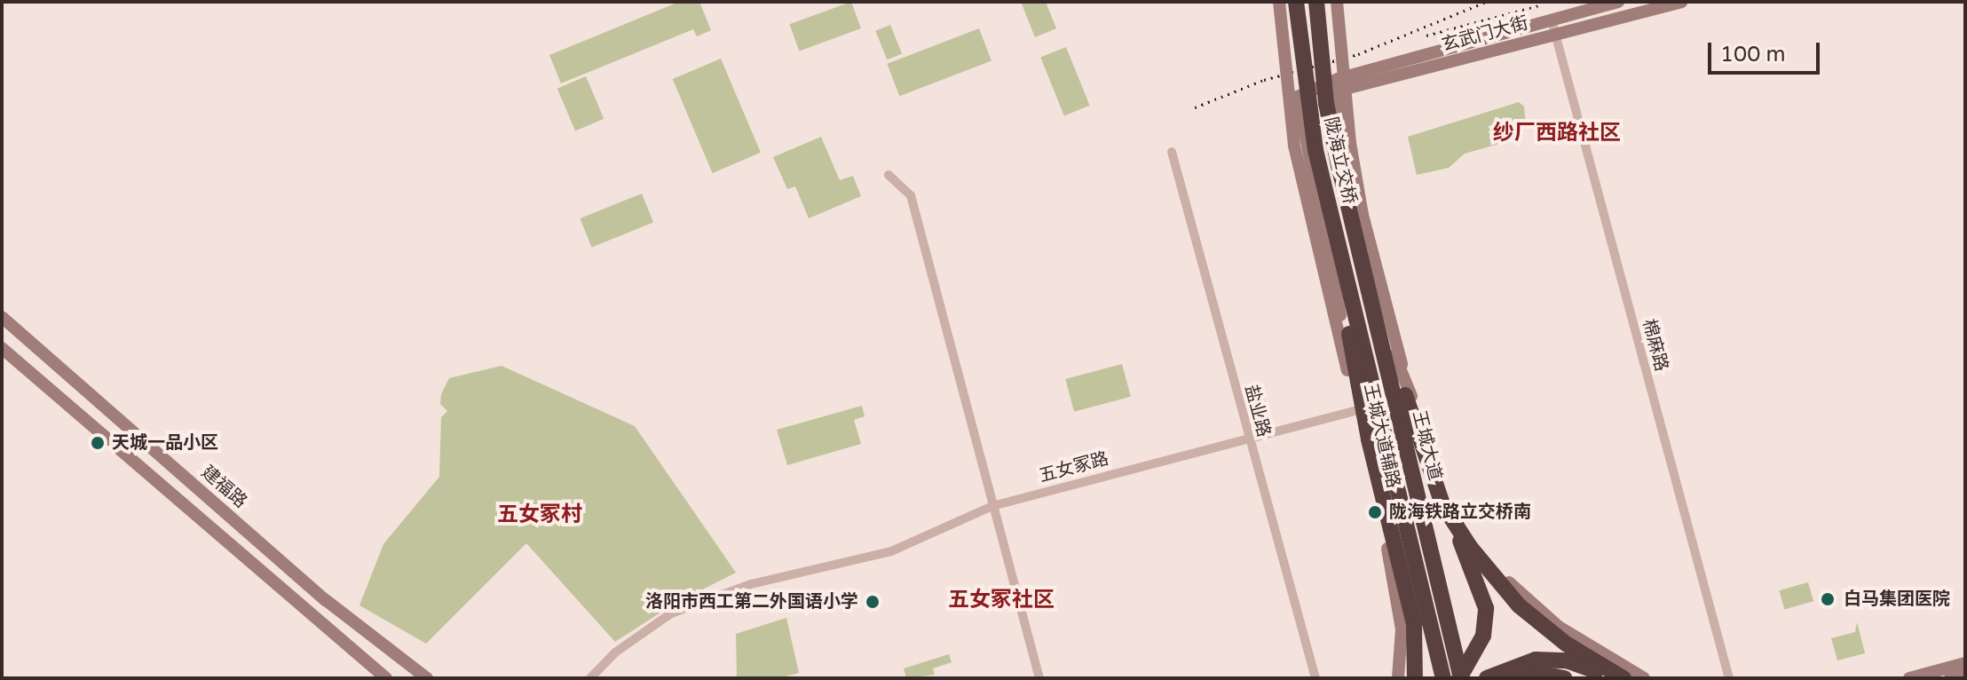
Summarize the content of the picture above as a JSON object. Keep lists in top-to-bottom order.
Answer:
{
  "streets": {
    "highway": ["陇海立交桥", "王城大道"],
    "main road": ["玄武门大街", "王城大道辅路", "建福路"],
    "street": ["棉麻路", "盐业路", "五女冢路"]
  },
  "crossings": [
    ["玄武门大街", "棉麻路"],
    ["玄武门大街", "王城大道辅路"],
    ["玄武门大街", "五女冢路"],
    ["陇海立交桥", "王城大道"],
    ["盐业路", "五女冢路"],
    ["王城大道辅路", "五女冢路"]
  ],
  "districts": ["纱厂西路社区", "五女冢村", "五女冢社区"],
  "places": [
    "天城一品小区",
    "陇海铁路立交桥南",
    "白马集团医院",
    "洛阳市西工第二外国语小学"
  ],
  "scale_bar": "100 m"
}
